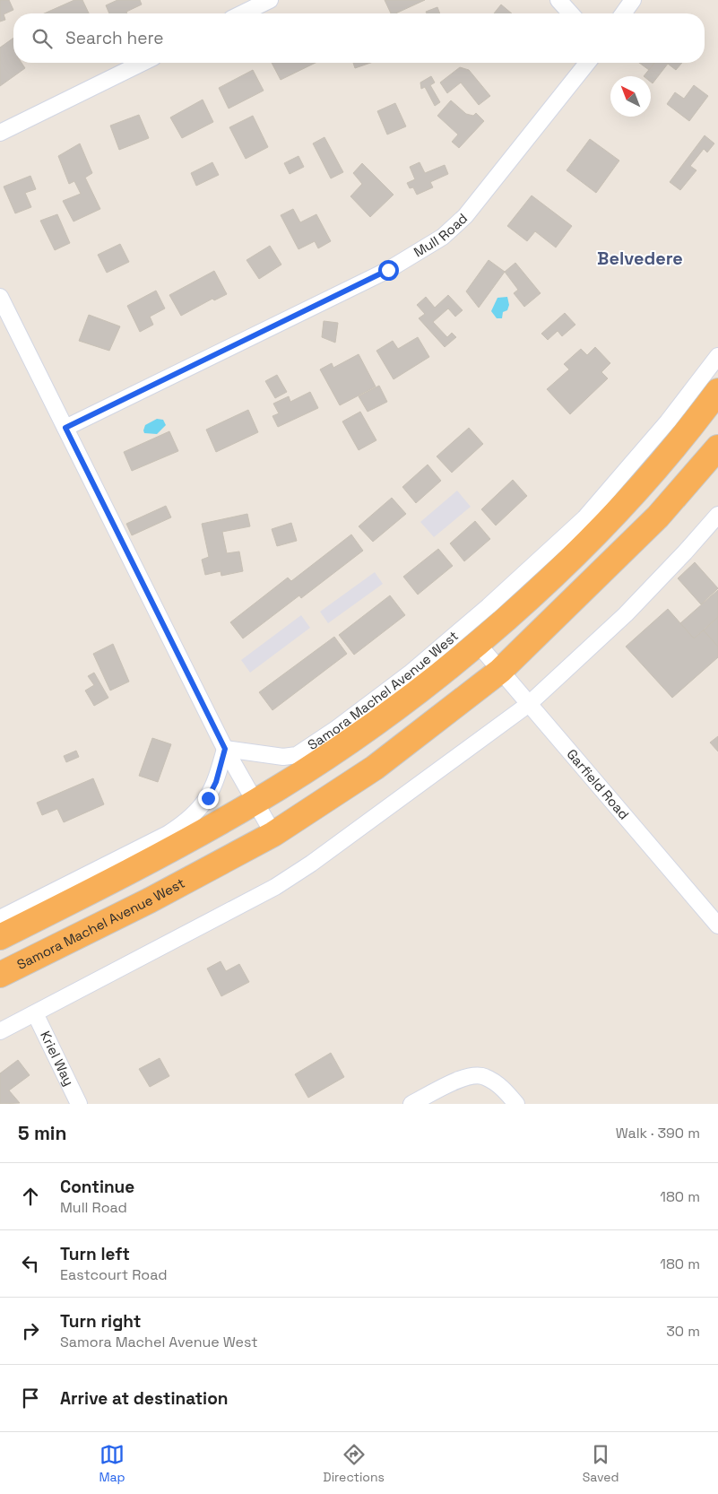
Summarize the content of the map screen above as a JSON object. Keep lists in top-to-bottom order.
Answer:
{
  "streets": {
    "highway": ["Samora Machel Avenue West"],
    "street": ["Mull Road", "Garfield Road", "Kriel Way"]
  },
  "crossings": [
    ["Samora Machel Avenue West", "Garfield Road"]
  ],
  "districts": ["Belvedere"],
  "north": "top left",
  "page": {
    "search": "Search here",
    "heading": ["5 min", "Walk · 390 m"],
    "list": [
      ["Continue", "Mull Road", "180 m"],
      ["Turn left", "Eastcourt Road", "180 m"],
      ["Turn right", "Samora Machel Avenue West", "30 m"],
      "Arrive at destination"
    ],
    "nav": ["Map", "Directions", "Saved"]
  }
}
